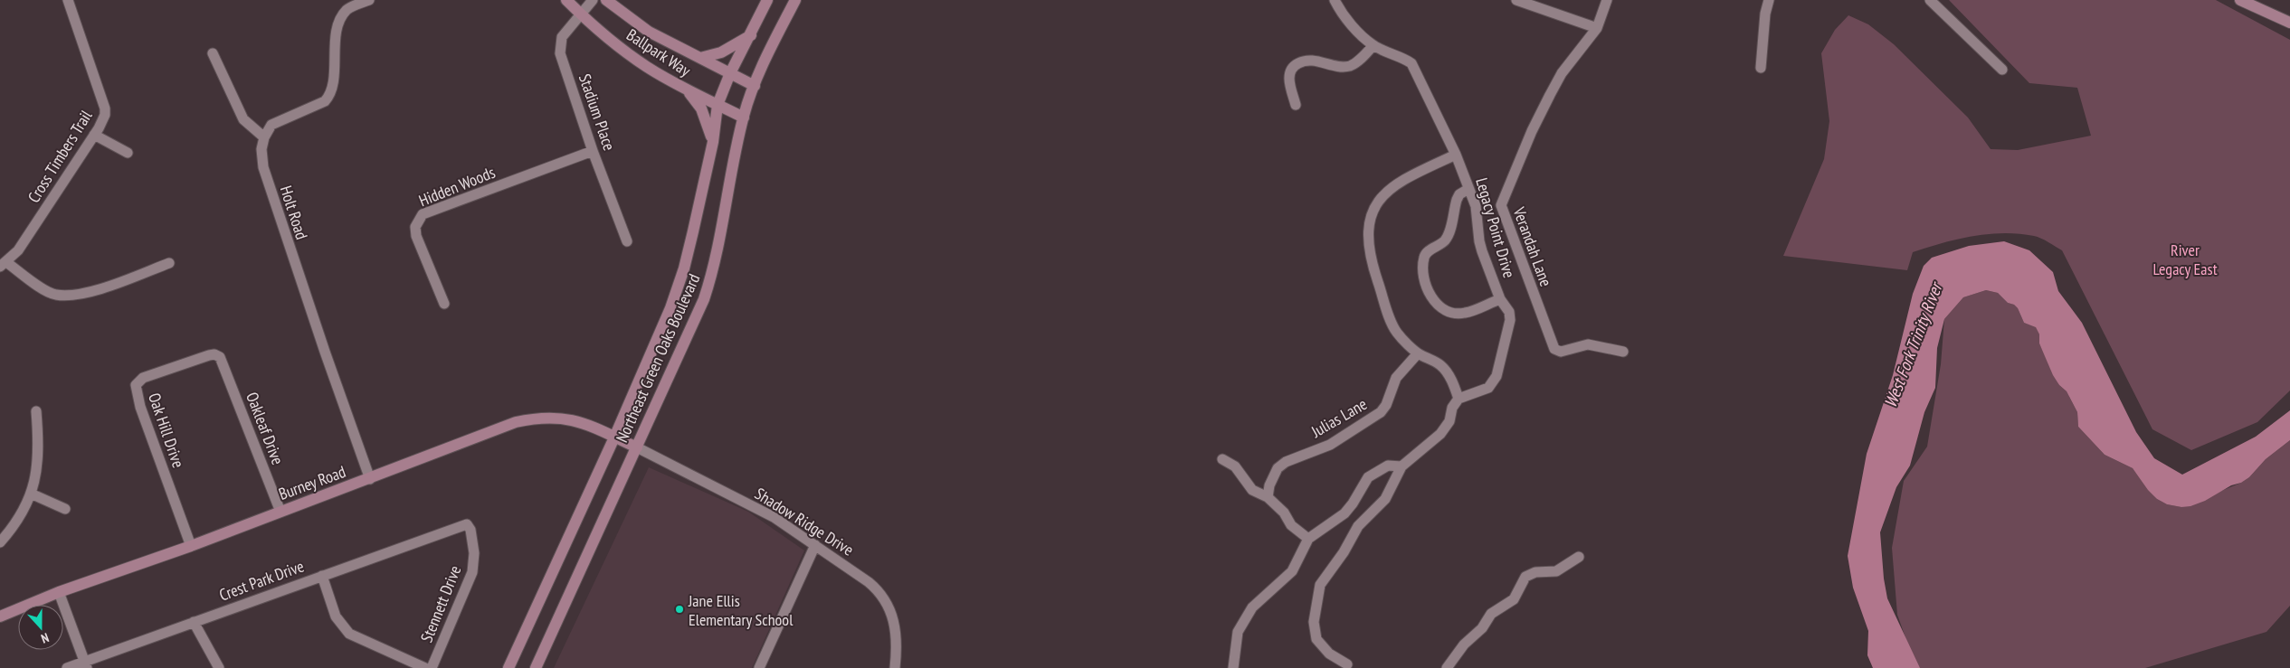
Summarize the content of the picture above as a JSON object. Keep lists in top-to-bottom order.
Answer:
{
  "streets": {
    "main road": ["Ballpark Way", "Northeast Green Oaks Boulevard", "Burney Road"],
    "street": [
      "Stadium Place",
      "Cross Timbers Trail",
      "Hidden Woods",
      "Holt Road",
      "Legacy Point Drive",
      "Verandah Lane",
      "Julias Lane",
      "Oakleaf Drive",
      "Oak Hill Drive",
      "Shadow Ridge Drive",
      "Crest Park Drive",
      "Stennett Drive"
    ]
  },
  "crossings": [
    ["Ballpark Way", "Stadium Place"],
    ["Ballpark Way", "Northeast Green Oaks Boulevard"],
    ["Stadium Place", "Hidden Woods"],
    ["Holt Road", "Burney Road"],
    ["Northeast Green Oaks Boulevard", "Burney Road"],
    ["Northeast Green Oaks Boulevard", "Shadow Ridge Drive"],
    ["Oakleaf Drive", "Oak Hill Drive"],
    ["Oakleaf Drive", "Burney Road"],
    ["Oak Hill Drive", "Burney Road"],
    ["Burney Road", "Shadow Ridge Drive"],
    ["Crest Park Drive", "Stennett Drive"]
  ],
  "water": ["West Fork Trinity River"],
  "parks": ["River Legacy East"],
  "places": ["Jane Ellis Elementary School"],
  "north": "bottom"
}
